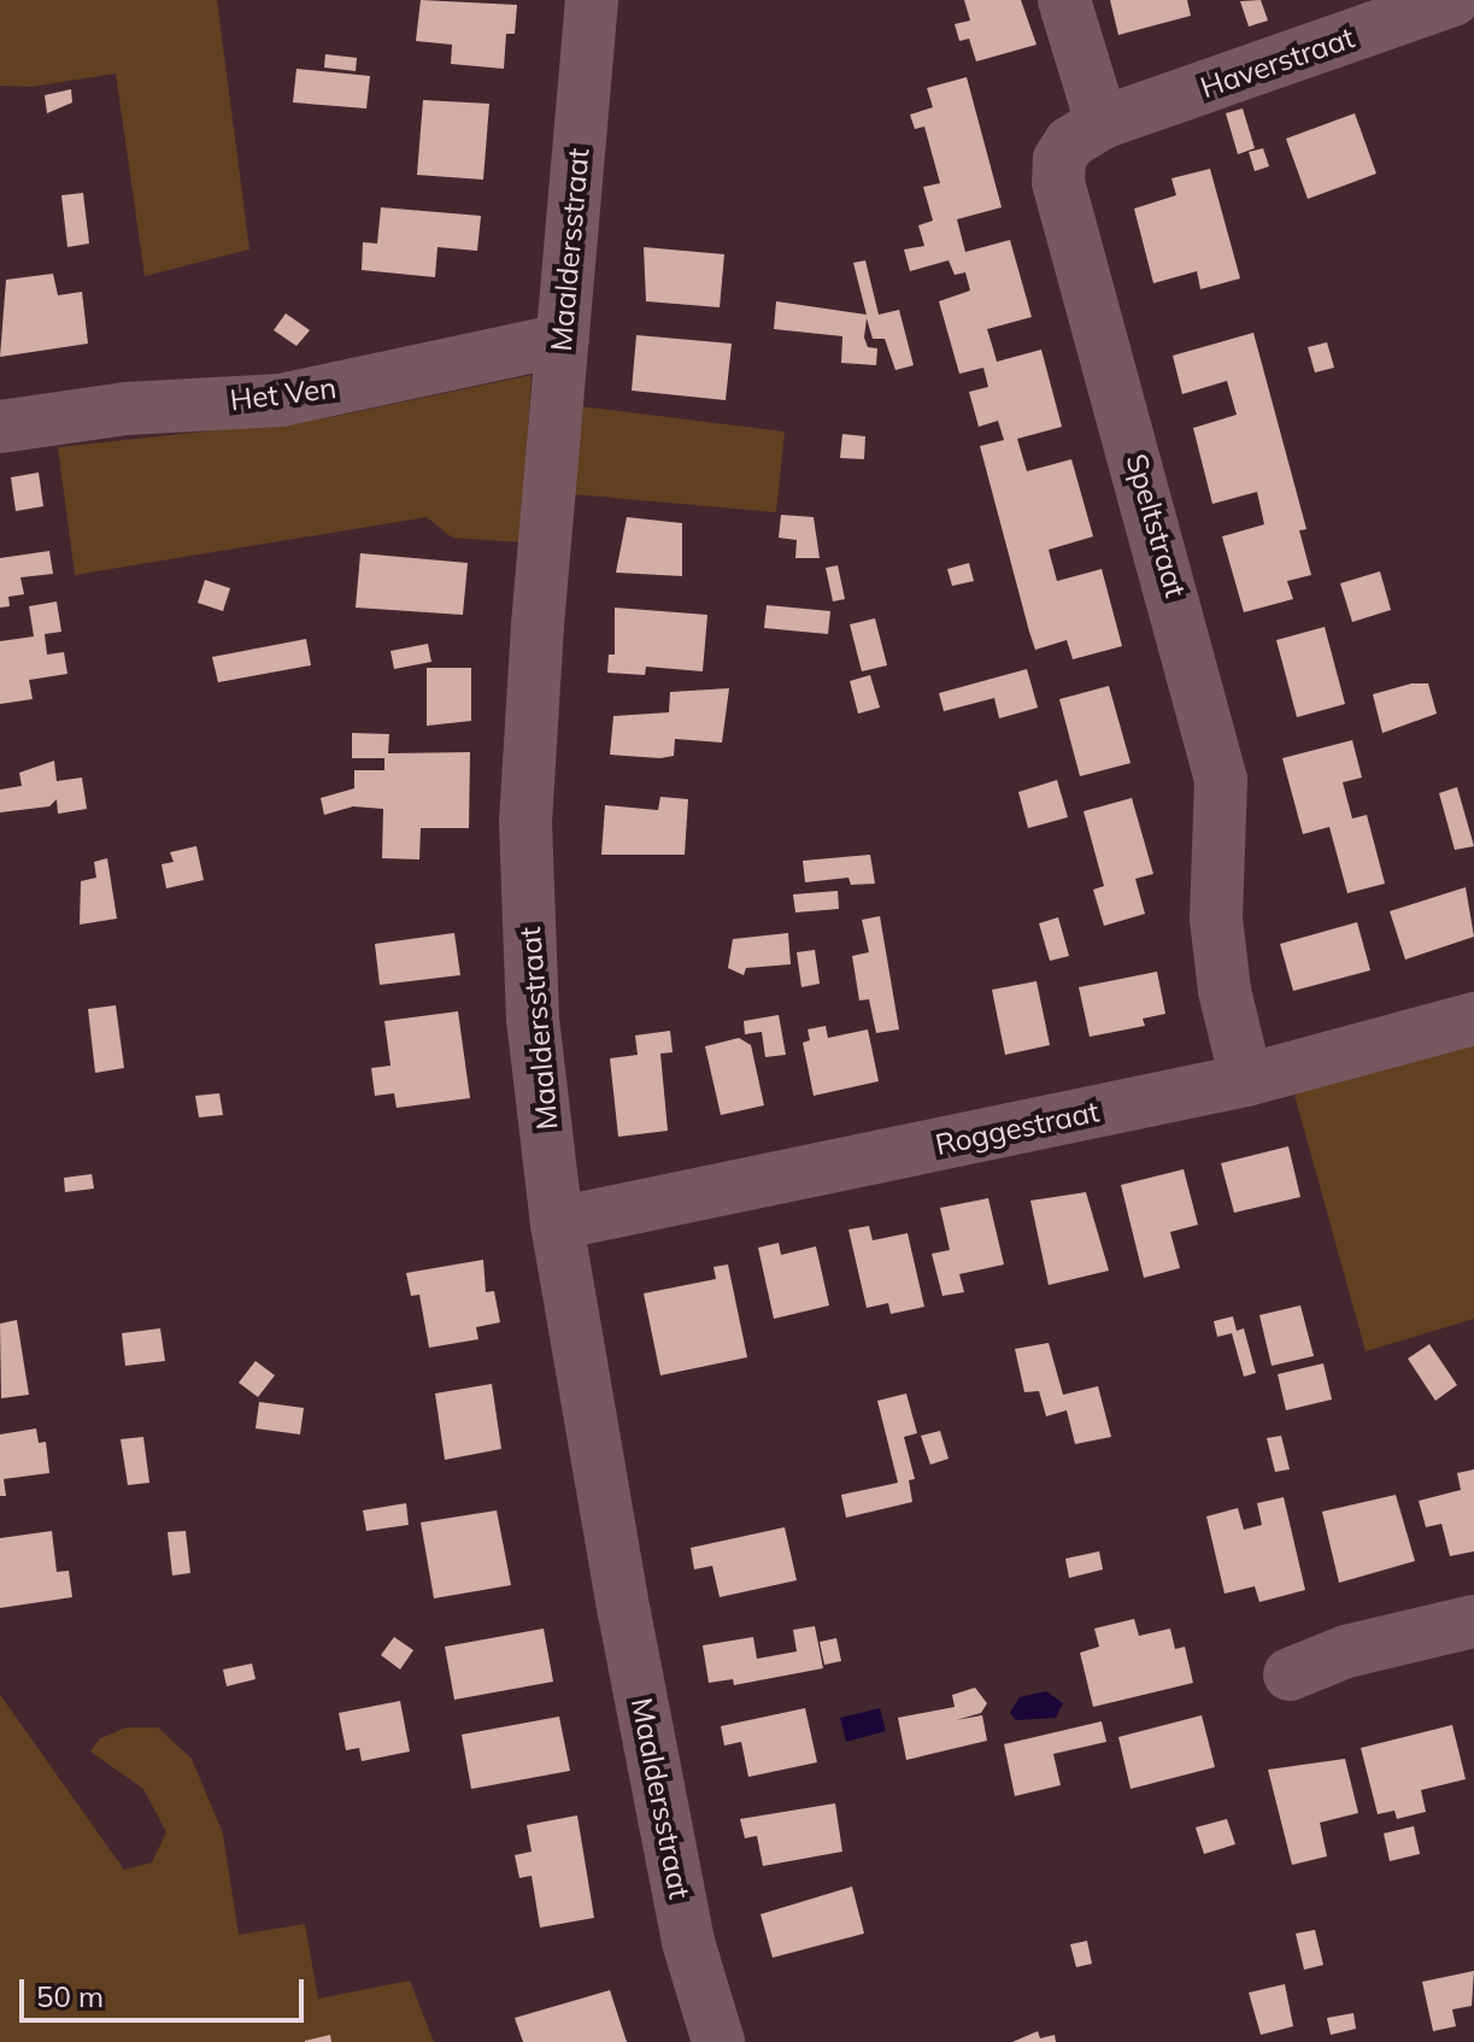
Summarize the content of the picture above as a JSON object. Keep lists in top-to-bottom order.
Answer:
{
  "streets": {
    "street": [
      "Haverstraat",
      "Maaldersstraat",
      "Het Ven",
      "Speltstraat",
      "Roggestraat"
    ]
  },
  "crossings": [
    ["Haverstraat", "Speltstraat"],
    ["Maaldersstraat", "Het Ven"],
    ["Maaldersstraat", "Roggestraat"],
    ["Speltstraat", "Roggestraat"]
  ],
  "scale_bar": "50 m"
}
